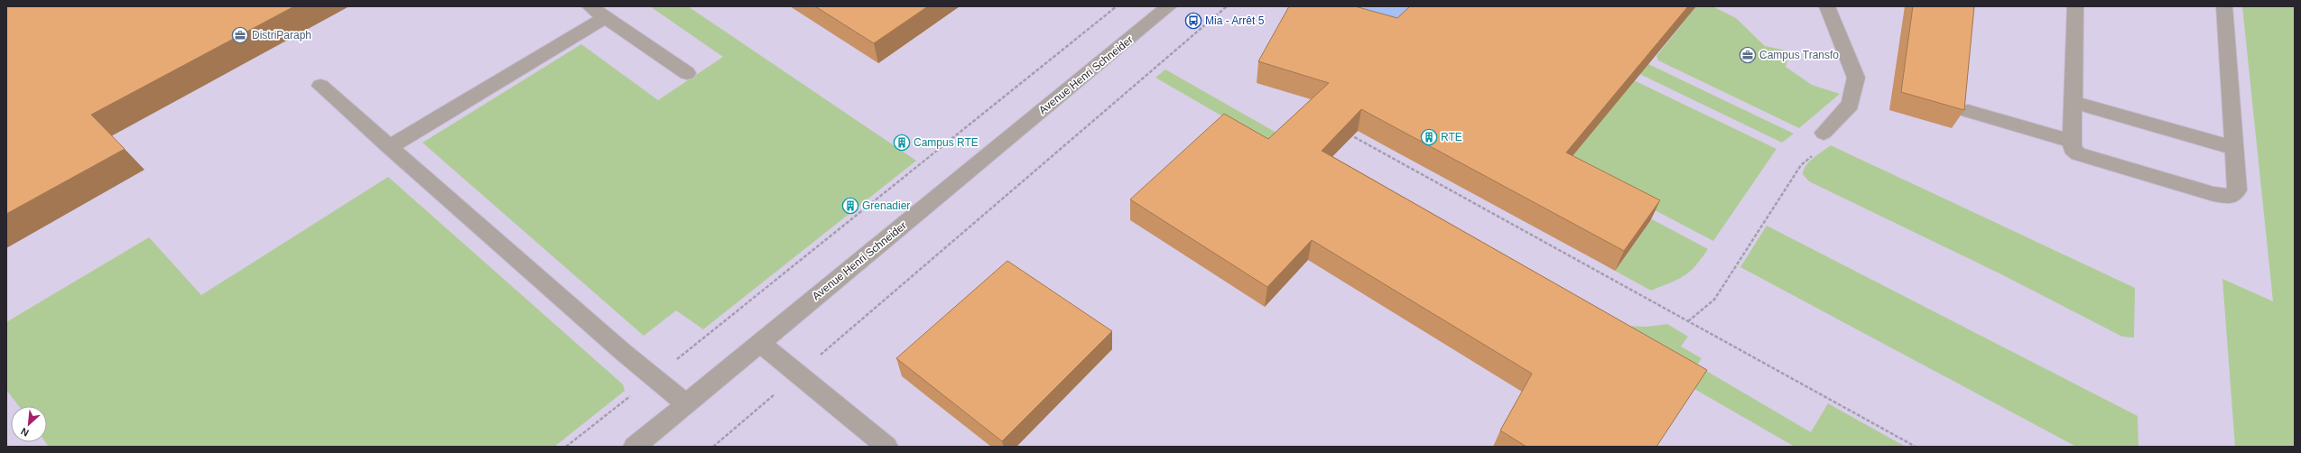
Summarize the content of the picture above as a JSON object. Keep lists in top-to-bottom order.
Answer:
{
  "streets": {
    "street": ["Avenue Henri Schneider"]
  },
  "places": {
    "bus stop": ["Mia - Arrêt 5"],
    "office": ["DistriParaph", "Campus Transfo"],
    "building": ["RTE", "Campus RTE", "Grenadier"]
  },
  "north": "bottom left"
}
